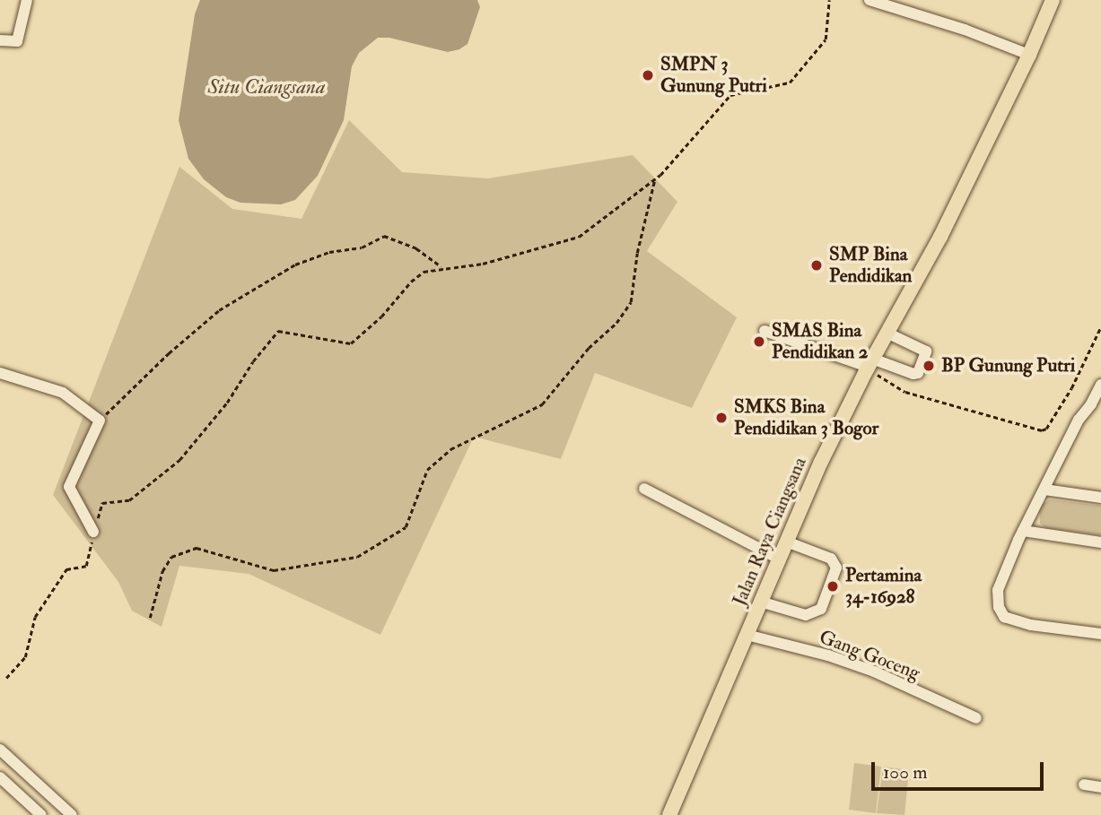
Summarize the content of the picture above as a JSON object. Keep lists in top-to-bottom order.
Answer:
{
  "streets": {
    "main road": ["Jalan Raya Ciangsana"],
    "street": ["Gang Goceng"]
  },
  "crossings": [
    ["Jalan Raya Ciangsana", "Gang Goceng"]
  ],
  "water": ["Situ Ciangsana"],
  "places": [
    "SMPN 3 Gunung Putri",
    "SMP Bina Pendidikan",
    "SMAS Bina Pendidikan 2",
    "BP Gunung Putri",
    "SMKS Bina Pendidikan 3 Bogor",
    "Pertamina 34-16928"
  ],
  "scale_bar": "100 m"
}
